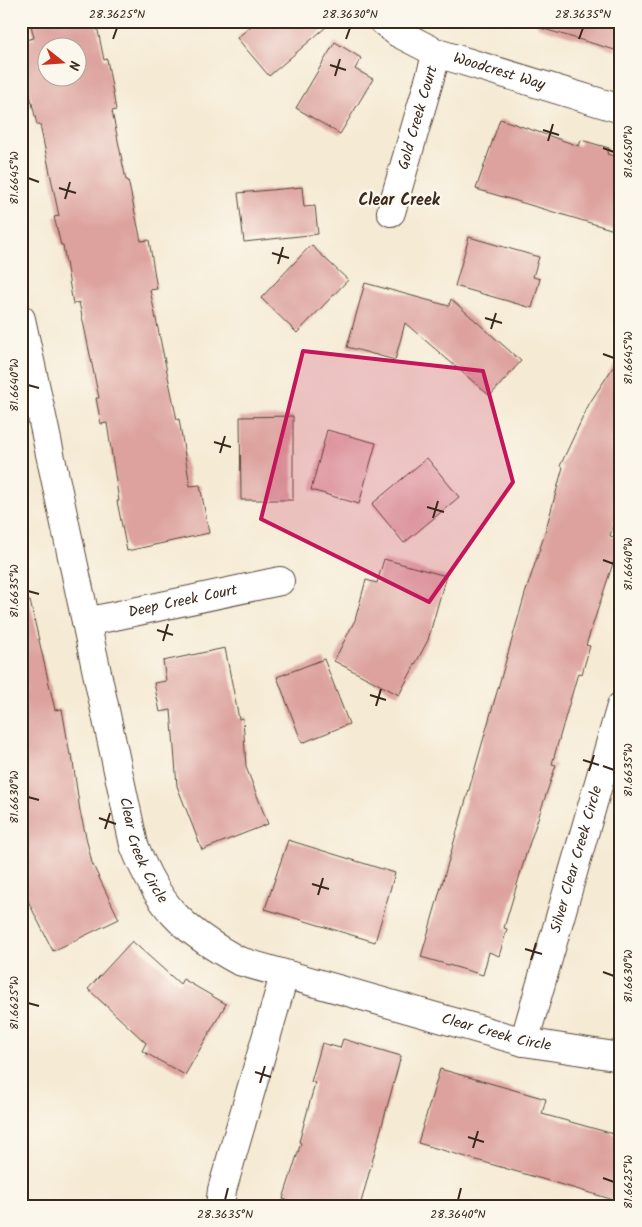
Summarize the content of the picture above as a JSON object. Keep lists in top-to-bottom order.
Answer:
{
  "streets": {
    "street": [
      "Woodcrest Way",
      "Gold Creek Court",
      "Deep Creek Court",
      "Clear Creek Circle",
      "Silver Clear Creek Circle"
    ]
  },
  "crossings": [
    ["Woodcrest Way", "Gold Creek Court"],
    ["Deep Creek Court", "Clear Creek Circle"],
    ["Clear Creek Circle", "Silver Clear Creek Circle"]
  ],
  "districts": ["Clear Creek"],
  "north": "right",
  "coordinates": [
    "28.3625°N",
    "28.3630°N",
    "28.3635°N",
    "81.6650°W",
    "81.6645°W",
    "81.6640°W",
    "81.6635°W",
    "81.6630°W",
    "81.6625°W",
    "28.3640°N"
  ]
}
